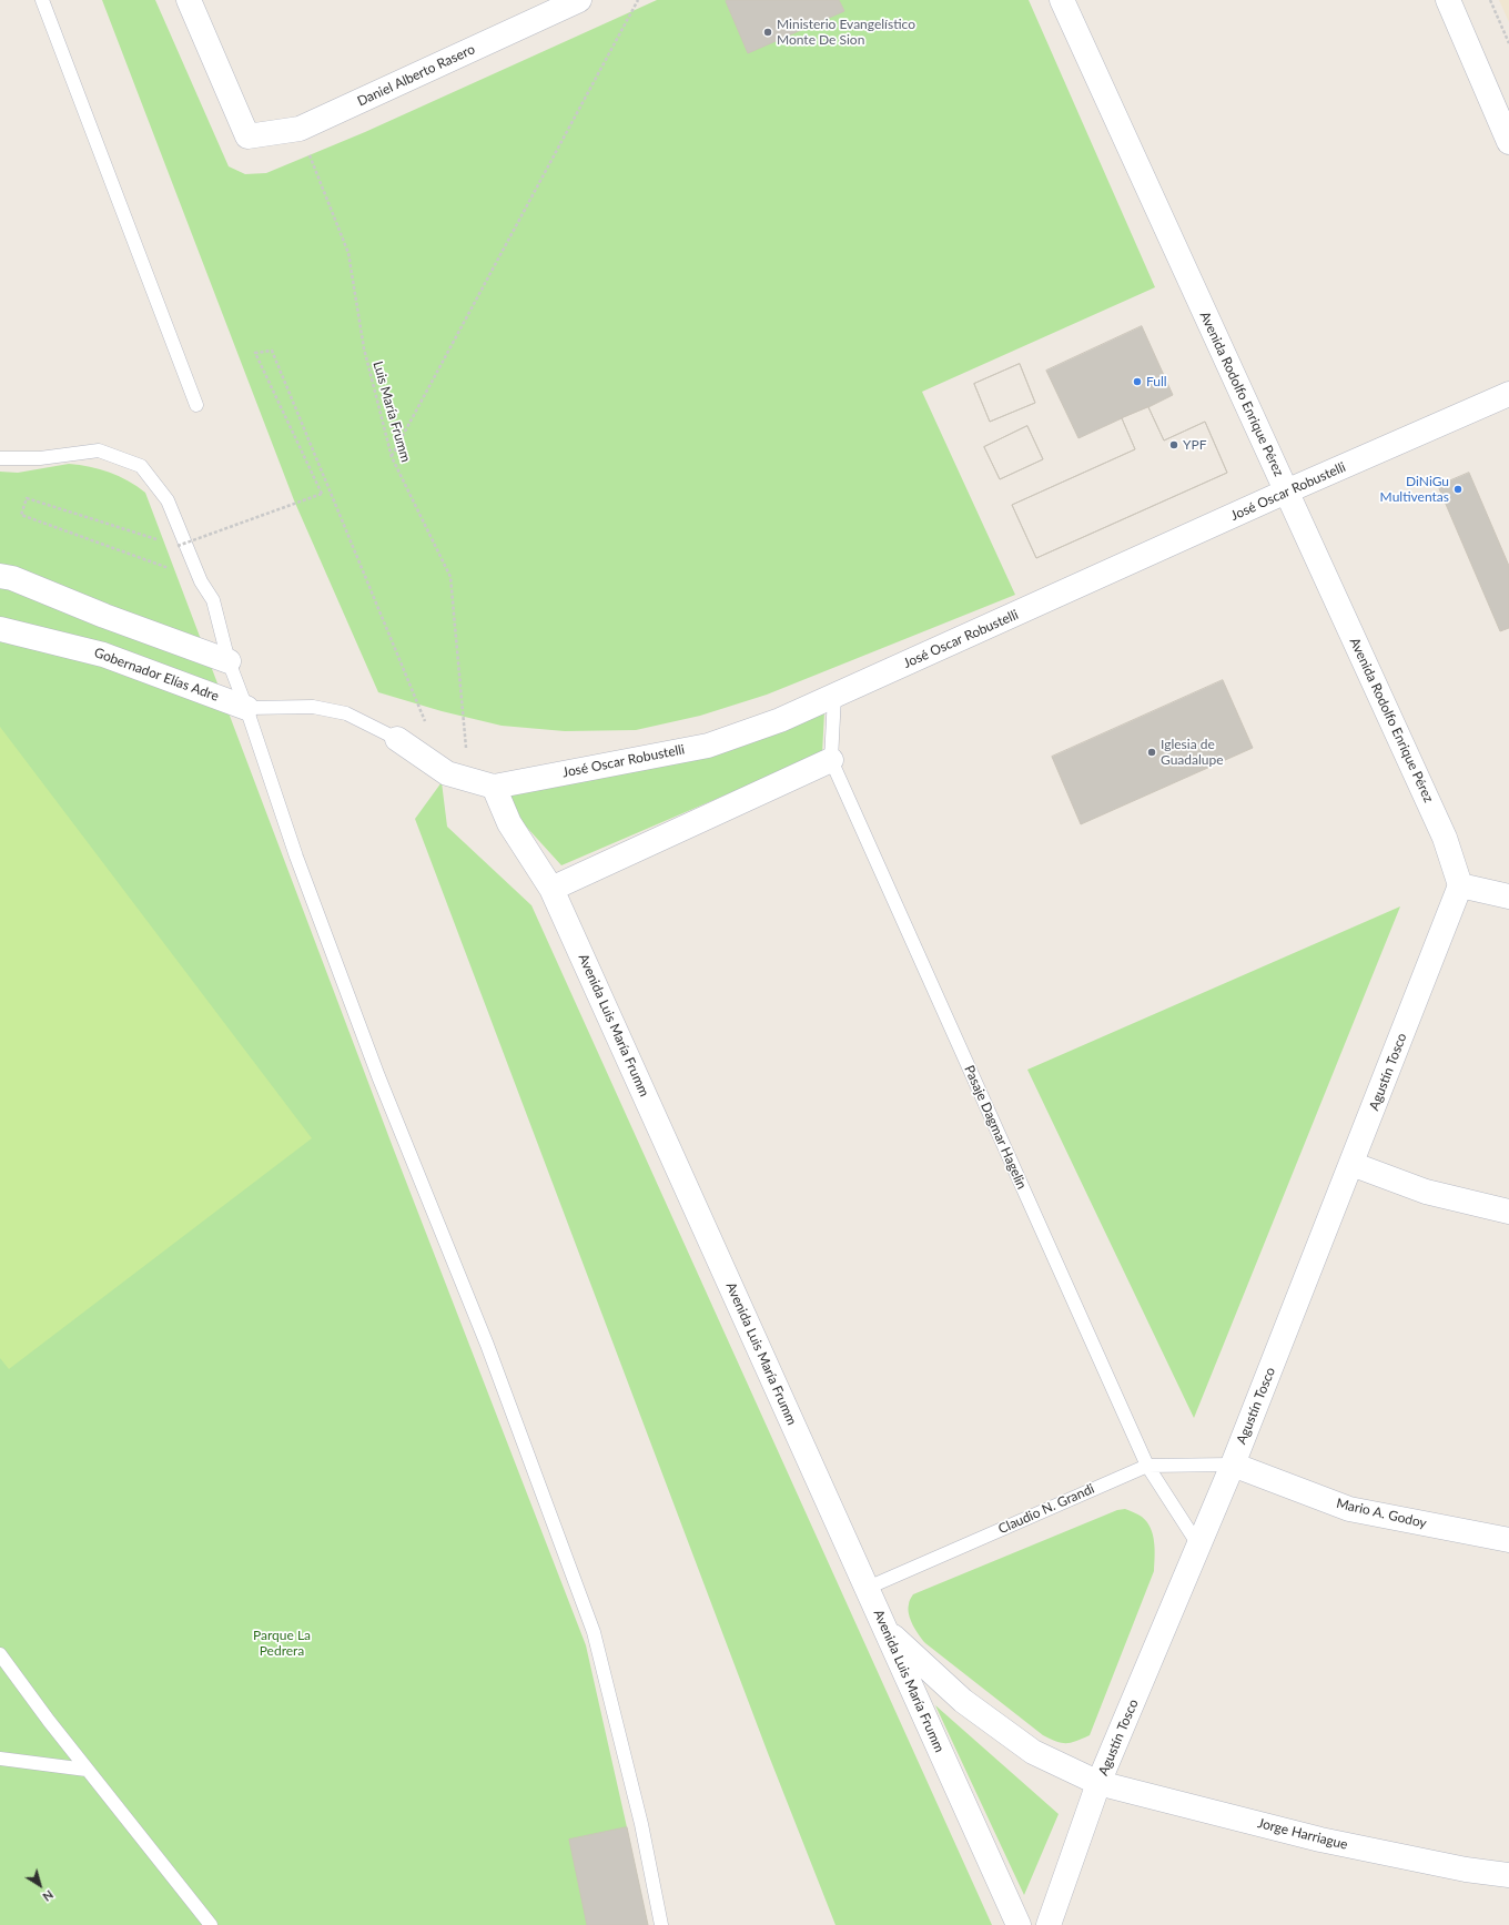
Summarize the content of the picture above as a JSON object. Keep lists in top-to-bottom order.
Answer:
{
  "streets": {
    "street": [
      "Daniel Alberto Rasero",
      "Avenida Rodolfo Enrique Pérez",
      "José Oscar Robustelli",
      "Gobernador Elías Adre",
      "Avenida Luis María Frumm",
      "Agustín Tosco",
      "Mario A. Godoy",
      "Jorge Harriague"
    ],
    "lane": ["Pasaje Dagmar Hagelin", "Claudio N. Grandi"],
    "path": ["Luis María Frumm"]
  },
  "crossings": [
    ["Daniel Alberto Rasero", "Luis María Frumm"],
    ["Avenida Rodolfo Enrique Pérez", "José Oscar Robustelli"],
    ["Avenida Rodolfo Enrique Pérez", "Agustín Tosco"],
    ["Luis María Frumm", "José Oscar Robustelli"],
    ["José Oscar Robustelli", "Gobernador Elías Adre"],
    ["José Oscar Robustelli", "Avenida Luis María Frumm"],
    ["José Oscar Robustelli", "Pasaje Dagmar Hagelin"],
    ["Avenida Luis María Frumm", "Claudio N. Grandi"],
    ["Avenida Luis María Frumm", "Jorge Harriague"],
    ["Agustín Tosco", "Pasaje Dagmar Hagelin"],
    ["Agustín Tosco", "Claudio N. Grandi"],
    ["Agustín Tosco", "Mario A. Godoy"],
    ["Agustín Tosco", "Jorge Harriague"],
    ["Pasaje Dagmar Hagelin", "Claudio N. Grandi"],
    ["Claudio N. Grandi", "Mario A. Godoy"]
  ],
  "parks": ["Parque La Pedrera"],
  "places": [
    "Ministerio Evangelístico Monte De Sion",
    "Full",
    "YPF",
    "DiNiGu Multiventas",
    "Iglesia de Guadalupe"
  ],
  "north": "bottom right"
}
